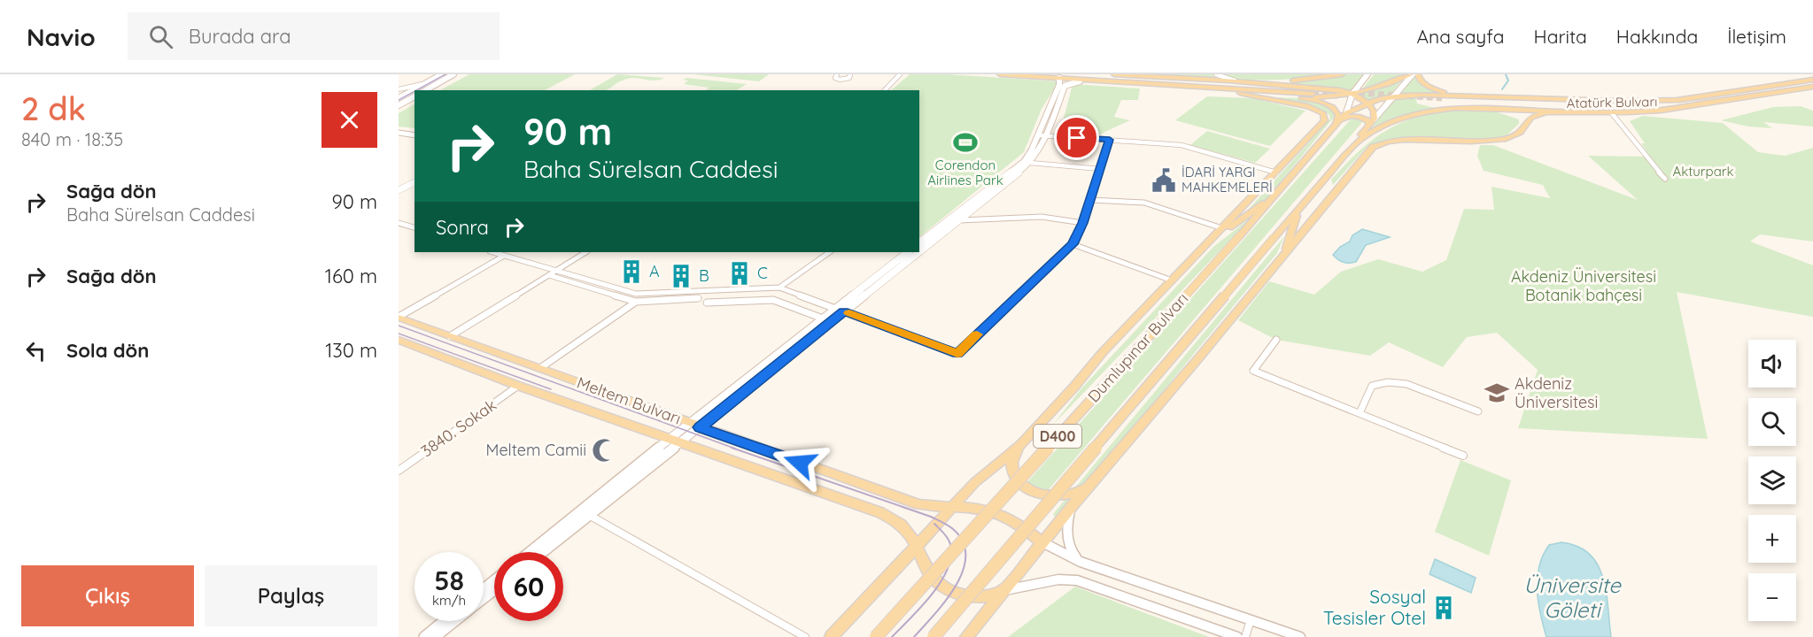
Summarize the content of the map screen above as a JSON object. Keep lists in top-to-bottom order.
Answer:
{
  "streets": {
    "main road": [
      "Atatürk Bulvarı",
      "Dumlupınar Bulvarı",
      "Meltem Bulvarı",
      "D400"
    ],
    "street": ["3840. Sokak"]
  },
  "crossings": [
    ["Meltem Bulvarı", "3840. Sokak"]
  ],
  "water": ["Üniversite Göleti"],
  "parks": ["Akturpark", "Akdeniz Üniversitesi Botanik bahçesi"],
  "places": {
    "sports": ["Corendon Airlines Park"],
    "public building": ["İDARİ YARGI MAHKEMELERİ"],
    "building": [
      "A",
      "C",
      "B",
      "Sosyal Tesisler Otel"
    ],
    "school or university": ["Akdeniz Üniversitesi"],
    "mosque": ["Meltem Camii"]
  },
  "page": {
    "header": "Navio",
    "search": "Burada ara",
    "nav": [
      "Ana sayfa",
      "Harita",
      "Hakkında",
      "İletişim"
    ],
    "heading": ["2 dk", "840 m · 18:35"],
    "turn": ["90 m", "Baha Sürelsan Caddesi"],
    "list": [
      {
        "name": "Sağa dön",
        "note": "Baha Sürelsan Caddesi",
        "value": "90 m"
      },
      {
        "name": "Sağa dön",
        "value": "160 m"
      },
      {
        "name": "Sola dön",
        "value": "130 m"
      }
    ],
    "then": "Sonra",
    "map_buttons": ["+", "−"],
    "speed": "58 km/h",
    "limit": "60",
    "buttons": ["Çıkış", "Paylaş"]
  }
}
